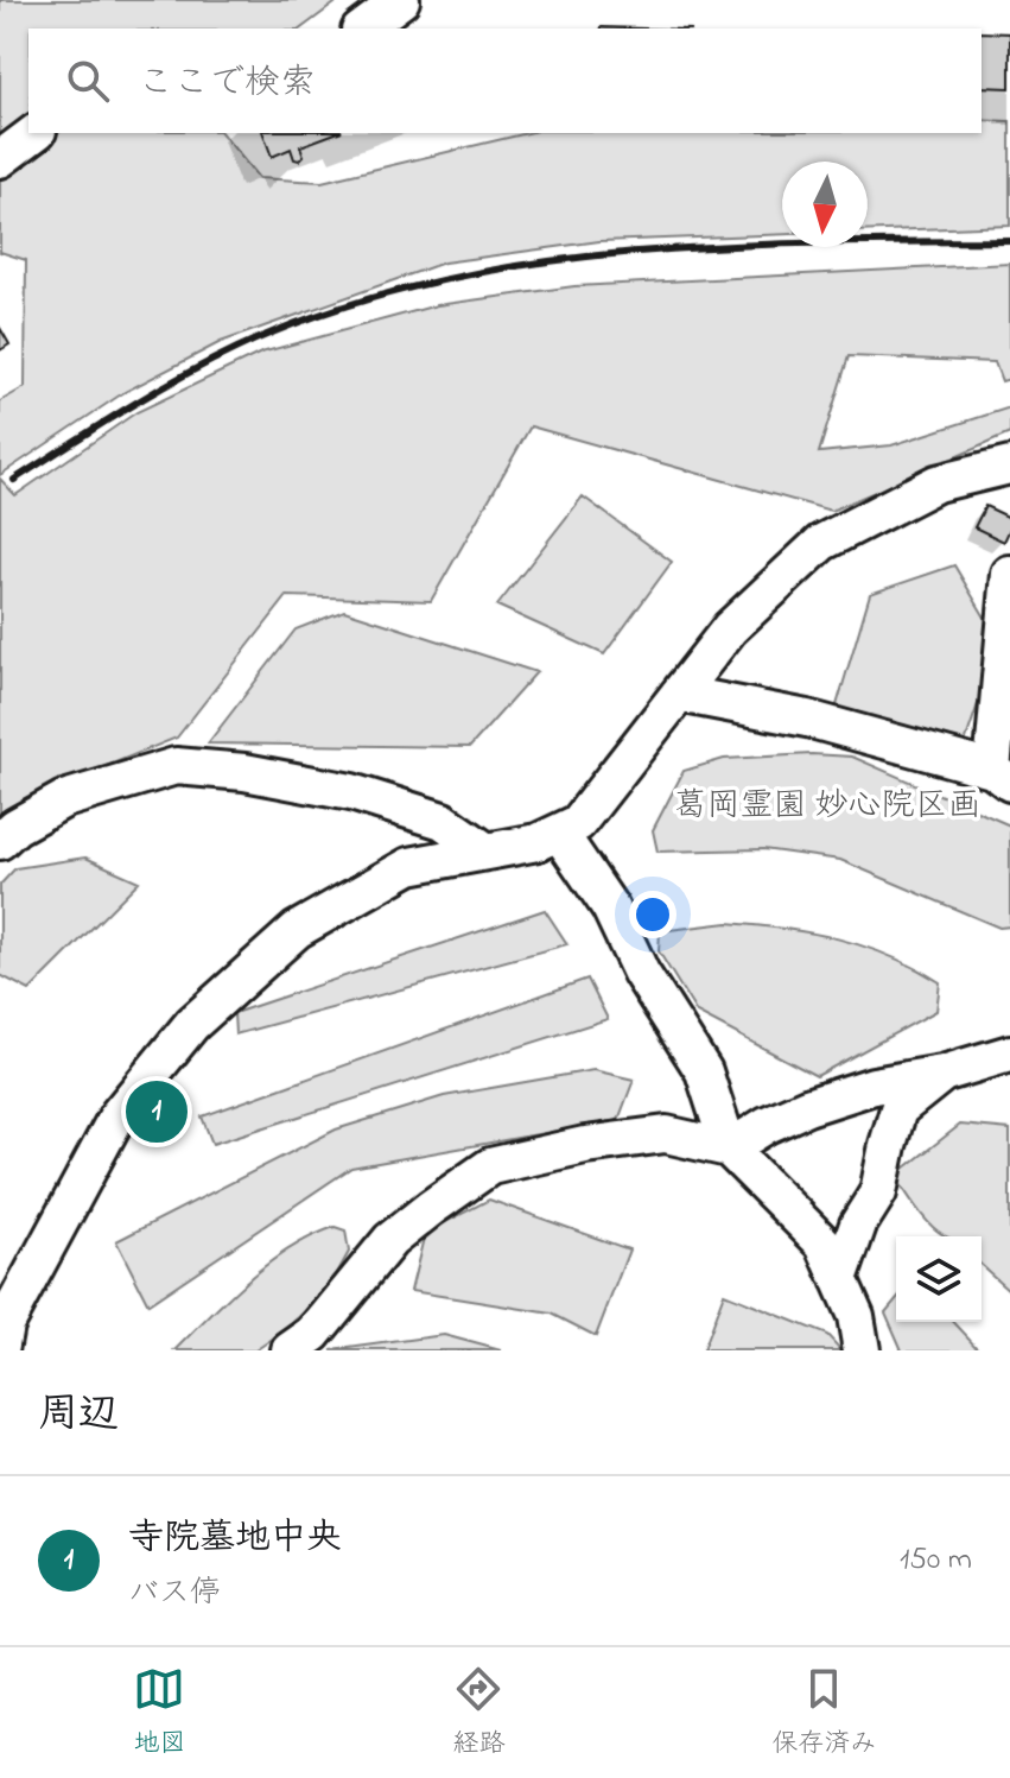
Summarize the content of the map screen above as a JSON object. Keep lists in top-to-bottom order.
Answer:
{
  "parks": ["葛岡霊園 妙心院区画"],
  "north": "bottom",
  "page": {
    "search": "ここで検索",
    "pins": "1",
    "heading": "周辺",
    "list": [
      {
        "mark": "1",
        "name": "寺院墓地中央",
        "note": "バス停",
        "value": "150 m"
      }
    ],
    "nav": ["地図", "経路", "保存済み"]
  }
}
